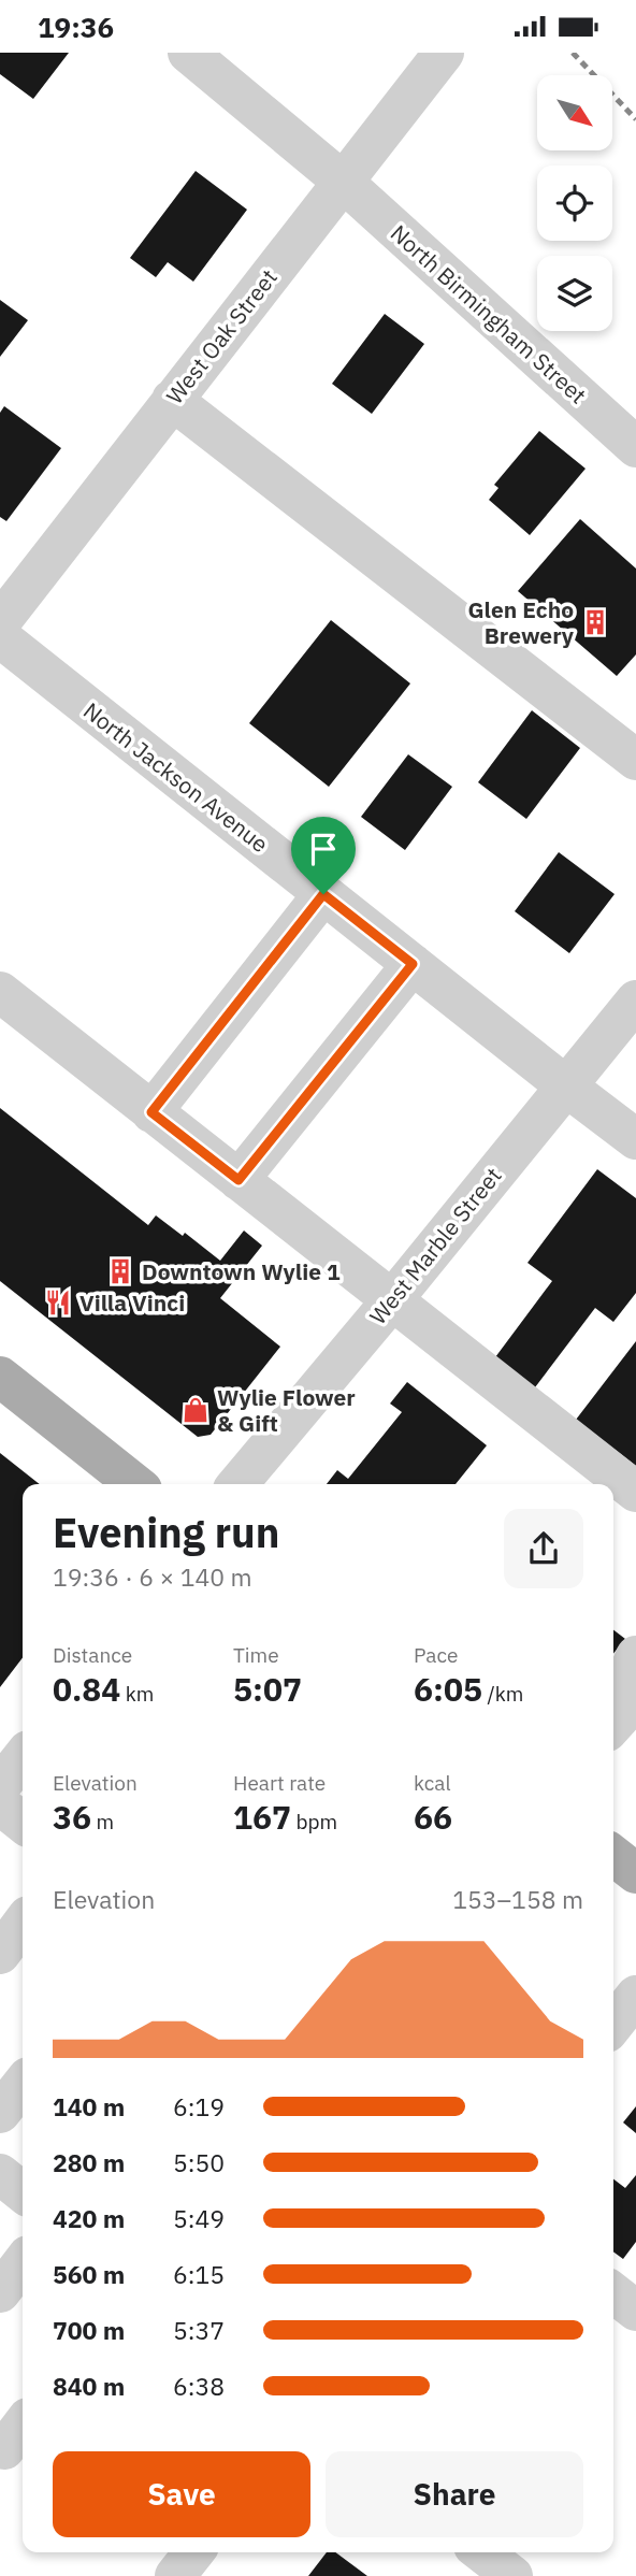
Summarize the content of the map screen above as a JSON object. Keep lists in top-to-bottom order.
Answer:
{
  "streets": {
    "street": [
      "North Birmingham Street",
      "West Oak Street",
      "North Jackson Avenue",
      "West Marble Street"
    ]
  },
  "crossings": [
    ["North Birmingham Street", "West Oak Street"],
    ["North Jackson Avenue", "West Marble Street"]
  ],
  "places": {
    "building": ["Glen Echo Brewery", "Downtown Wylie 1"],
    "restaurant": ["Villa Vinci"],
    "shop": ["Wylie Flower & Gift"]
  },
  "north": "bottom right",
  "page": {
    "status": "19:36",
    "heading": ["Evening run", "19:36 · 6 × 140 m"],
    "stats": [
      ["Distance", "0.84 km"],
      ["Time", "5:07"],
      ["Pace", "6:05 /km"],
      ["Elevation", "36 m"],
      ["Heart rate", "167 bpm"],
      ["kcal", "66"]
    ],
    "chart": ["Elevation", "153–158 m"],
    "list": [
      {
        "name": "140 m",
        "note": "6:19"
      },
      {
        "name": "280 m",
        "note": "5:50"
      },
      {
        "name": "420 m",
        "note": "5:49"
      },
      {
        "name": "560 m",
        "note": "6:15"
      },
      {
        "name": "700 m",
        "note": "5:37"
      },
      {
        "name": "840 m",
        "note": "6:38"
      }
    ],
    "buttons": ["Save", "Share"]
  }
}
